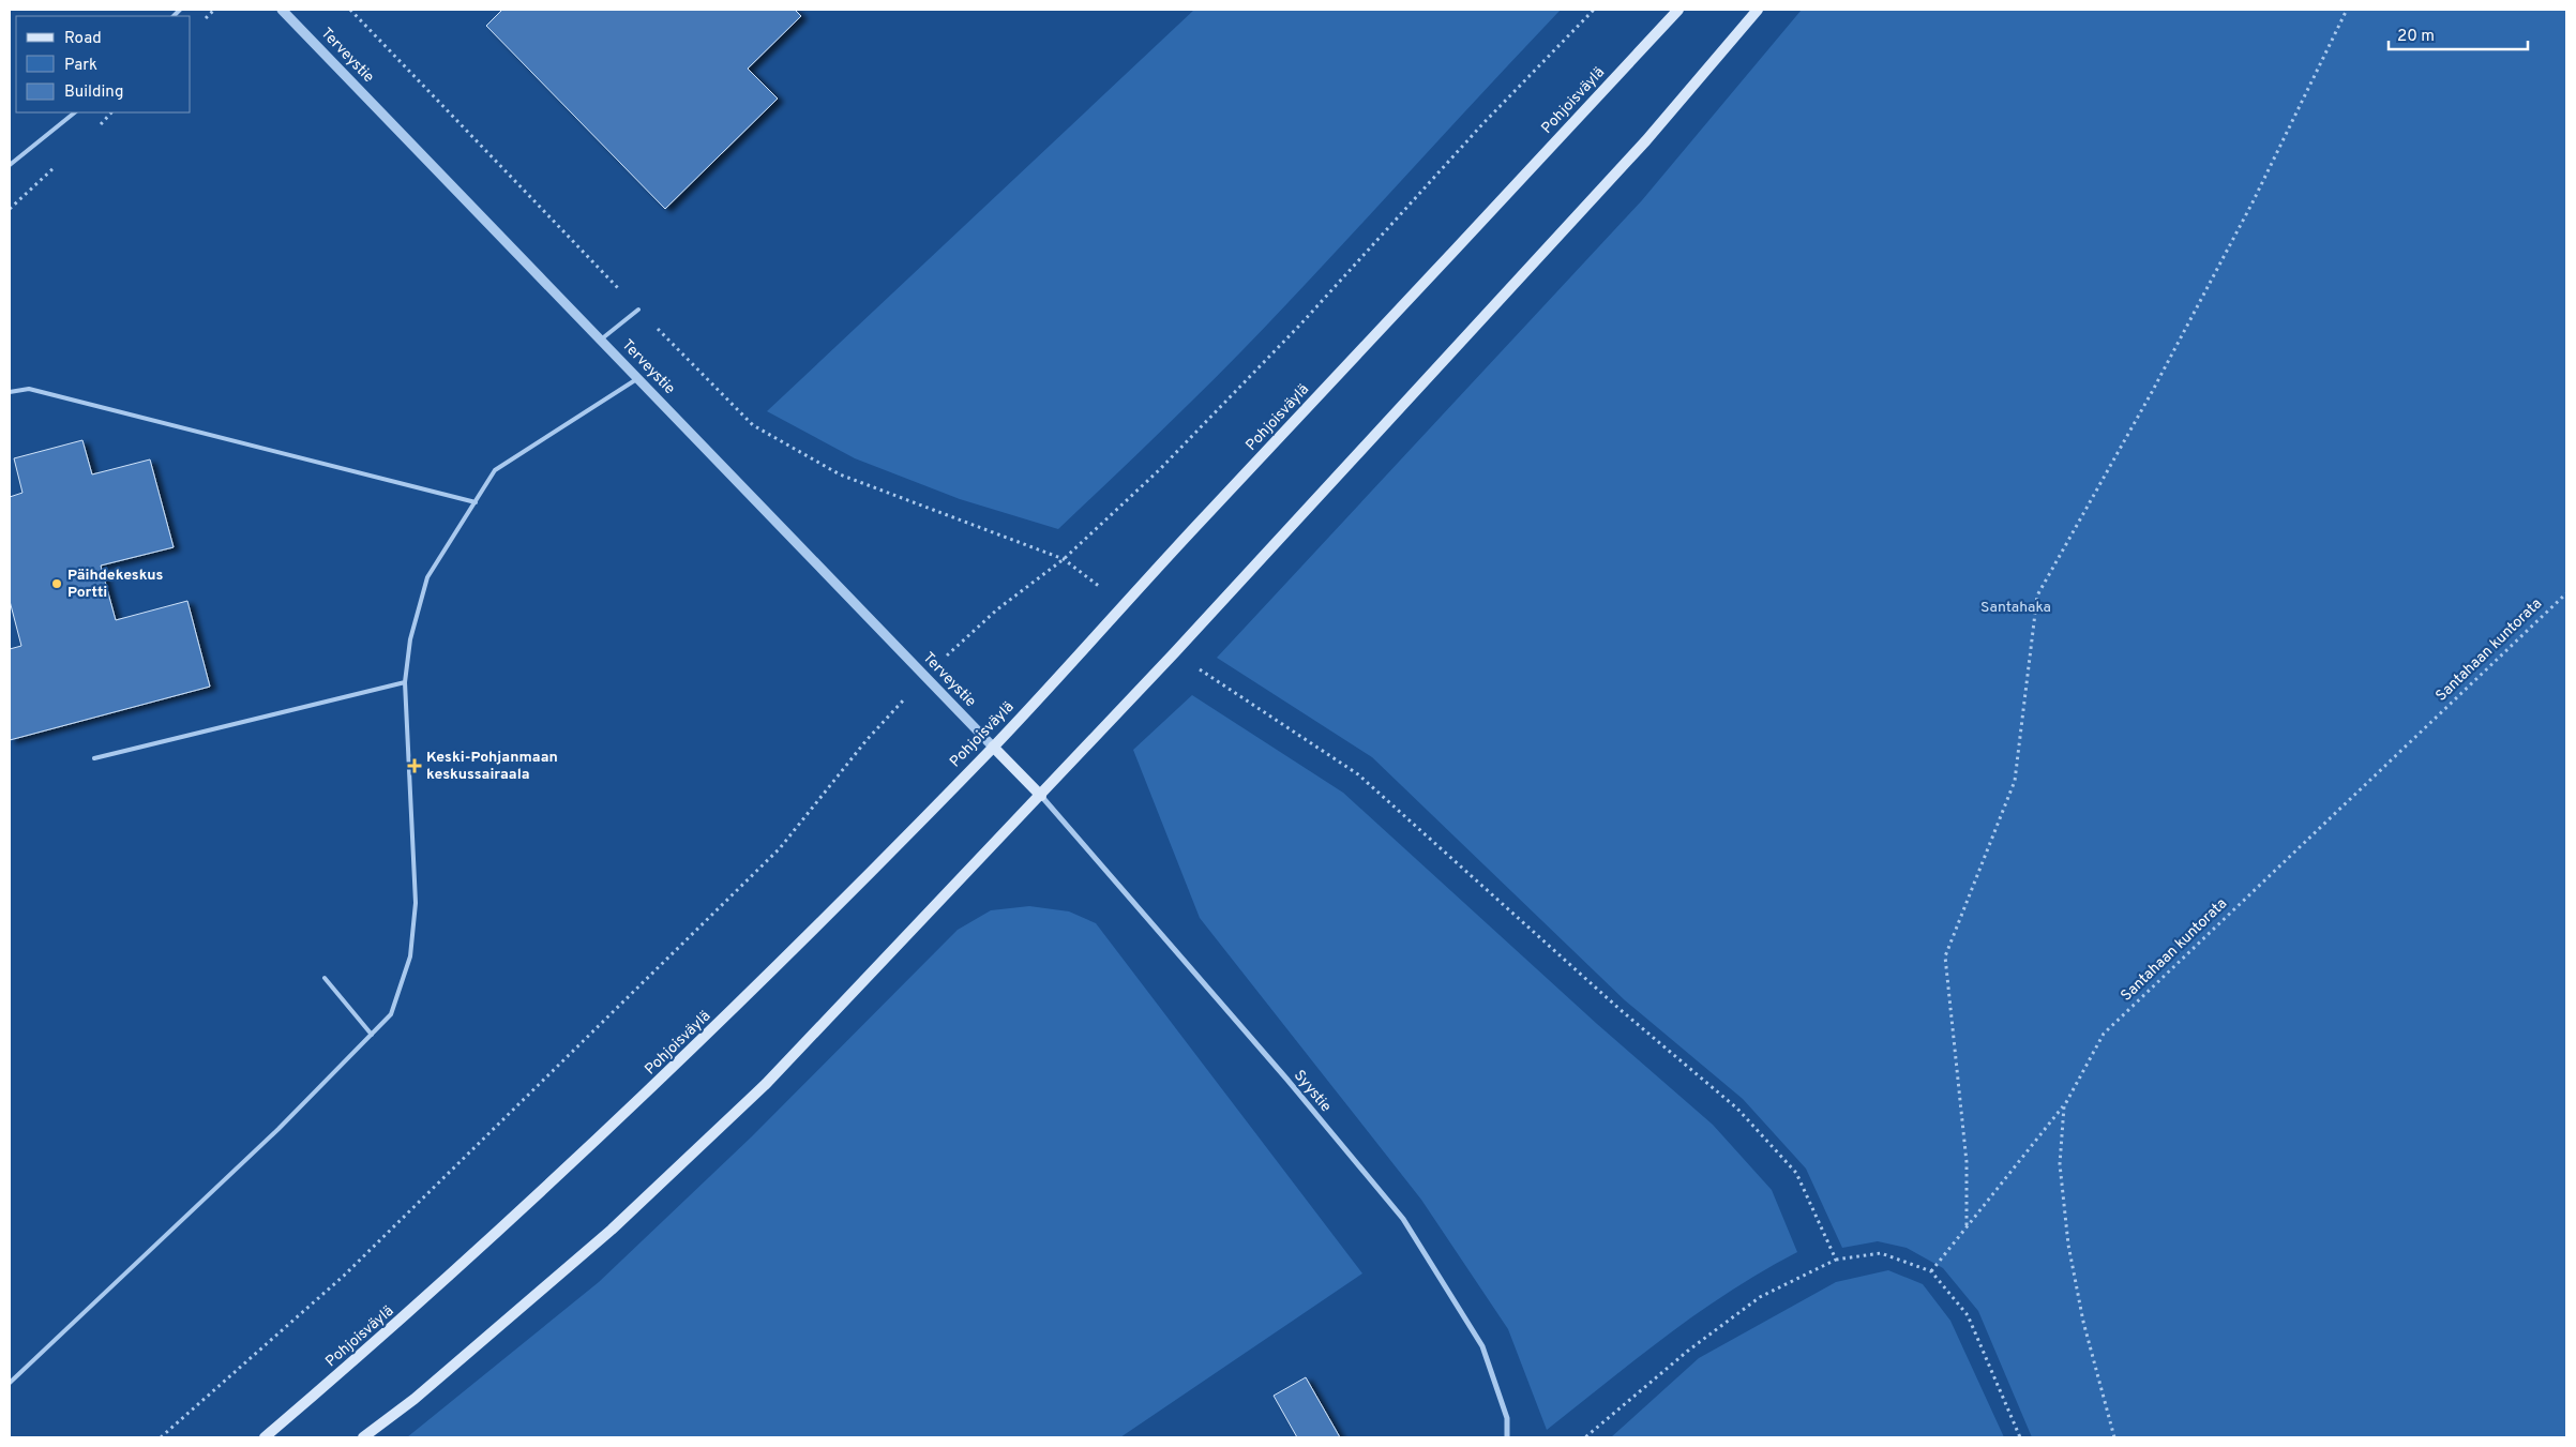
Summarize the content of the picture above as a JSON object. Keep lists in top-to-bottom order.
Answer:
{
  "streets": {
    "main road": ["Pohjoisväylä"],
    "street": ["Terveystie", "Syystie"],
    "path": ["Santahaan kuntorata"]
  },
  "crossings": [
    ["Terveystie", "Pohjoisväylä"]
  ],
  "parks": ["Santahaka"],
  "places": {
    "other": ["Päihdekeskus Portti"],
    "health": ["Keski-Pohjanmaan keskussairaala"]
  },
  "legend": ["Road", "Park", "Building"],
  "scale_bar": "20 m"
}
